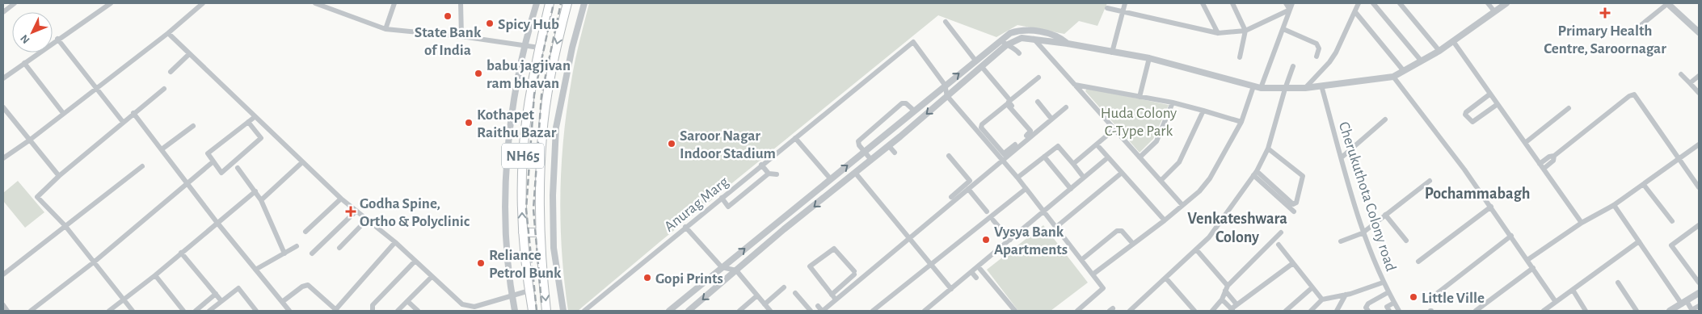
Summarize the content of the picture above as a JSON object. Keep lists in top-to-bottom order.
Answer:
{
  "streets": {
    "highway": ["NH65"],
    "street": ["Cherukuthota Colony road", "Anurag Marg"]
  },
  "districts": ["Pochammabagh", "Venkateshwara Colony"],
  "parks": ["Huda Colony C-Type Park"],
  "places": {
    "health": ["Primary Health Centre, Saroornagar", "Godha Spine, Ortho & Polyclinic"],
    "other": [
      "State Bank of India",
      "Spicy Hub",
      "babu jagjivan ram bhavan",
      "Kothapet Raithu Bazar",
      "Saroor Nagar Indoor Stadium",
      "Vysya Bank Apartments",
      "Reliance Petrol Bunk",
      "Gopi Prints",
      "Little Ville"
    ]
  },
  "north": "bottom left"
}
